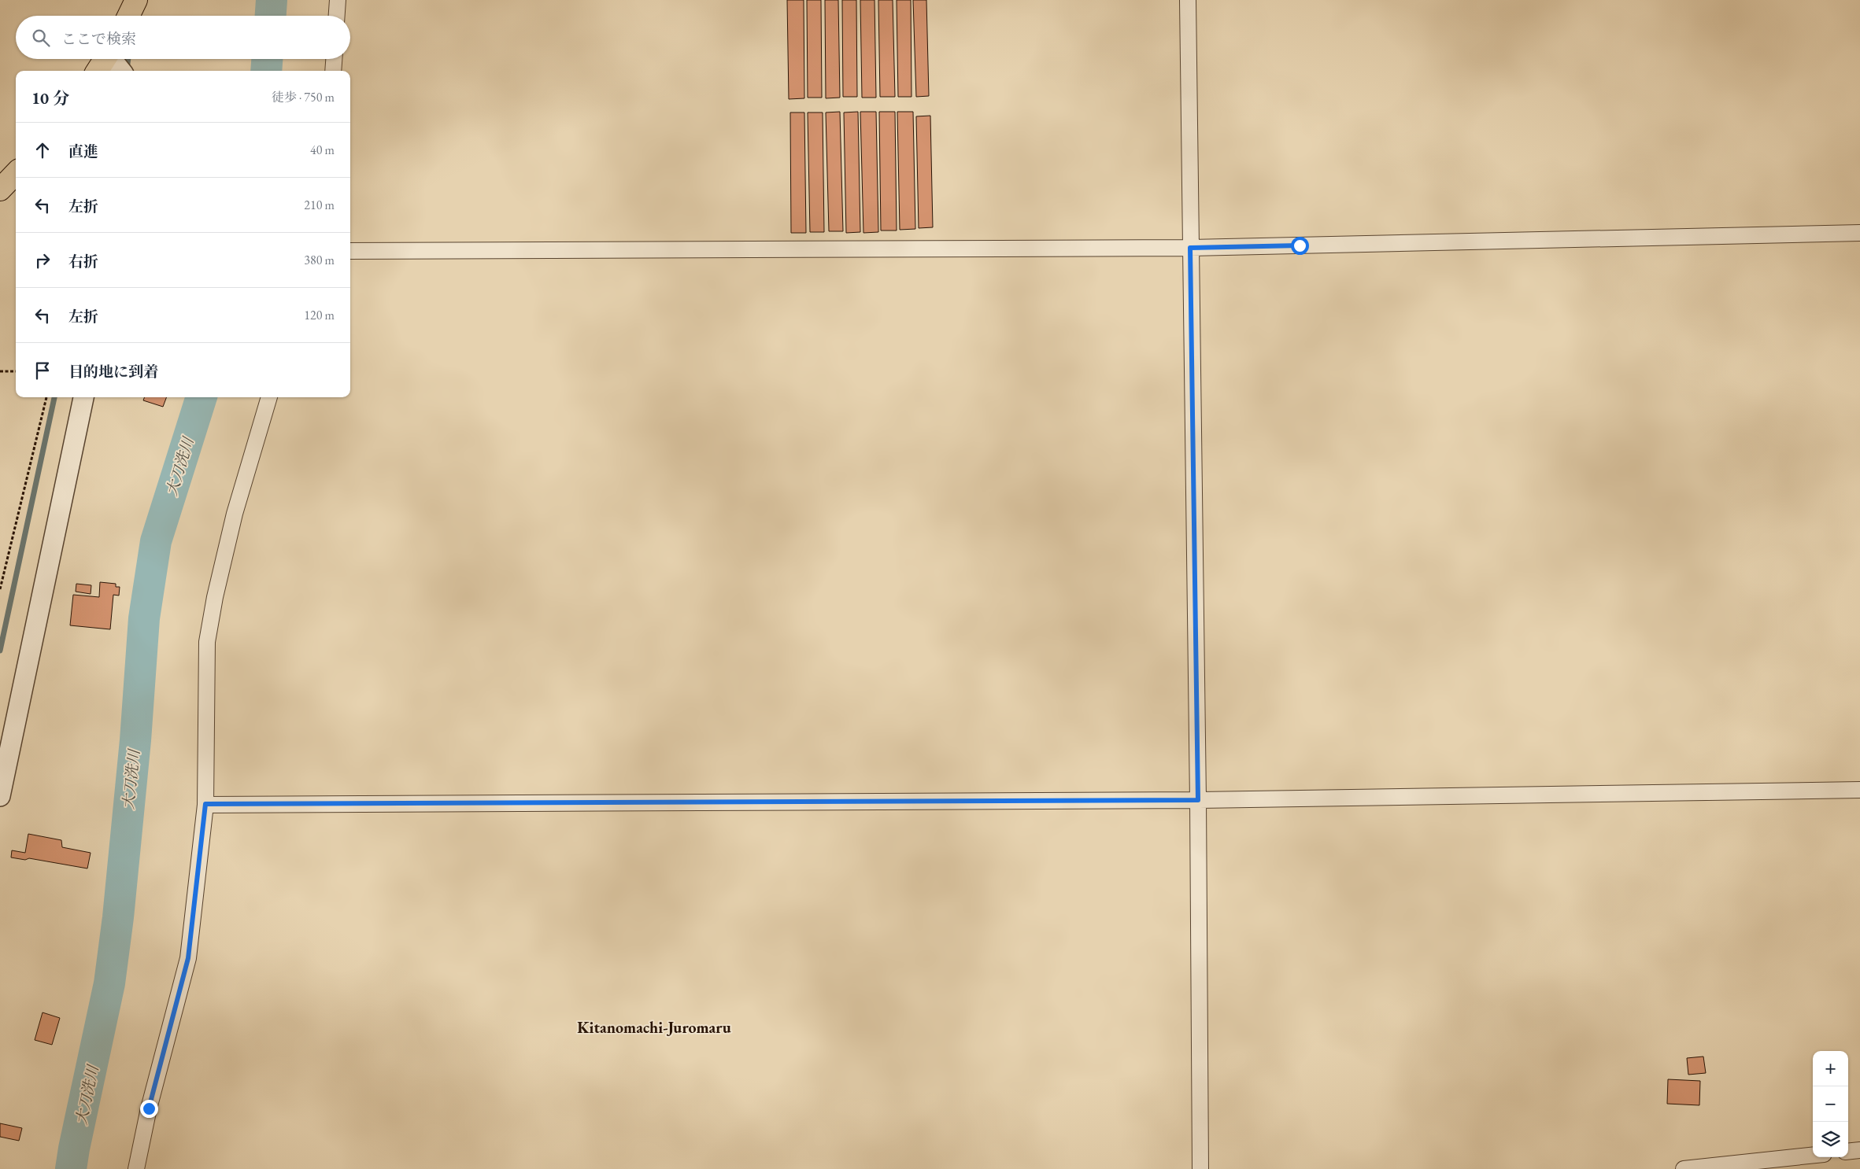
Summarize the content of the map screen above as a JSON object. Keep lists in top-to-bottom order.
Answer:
{
  "districts": ["Kitanomachi-Juromaru"],
  "water": ["大刀洗川"],
  "page": {
    "search": "ここで検索",
    "heading": ["10 分", "徒歩 · 750 m"],
    "list": [
      ["直進", "40 m"],
      ["左折", "210 m"],
      ["右折", "380 m"],
      ["左折", "120 m"],
      "目的地に到着"
    ],
    "map_buttons": ["+", "−"]
  }
}
